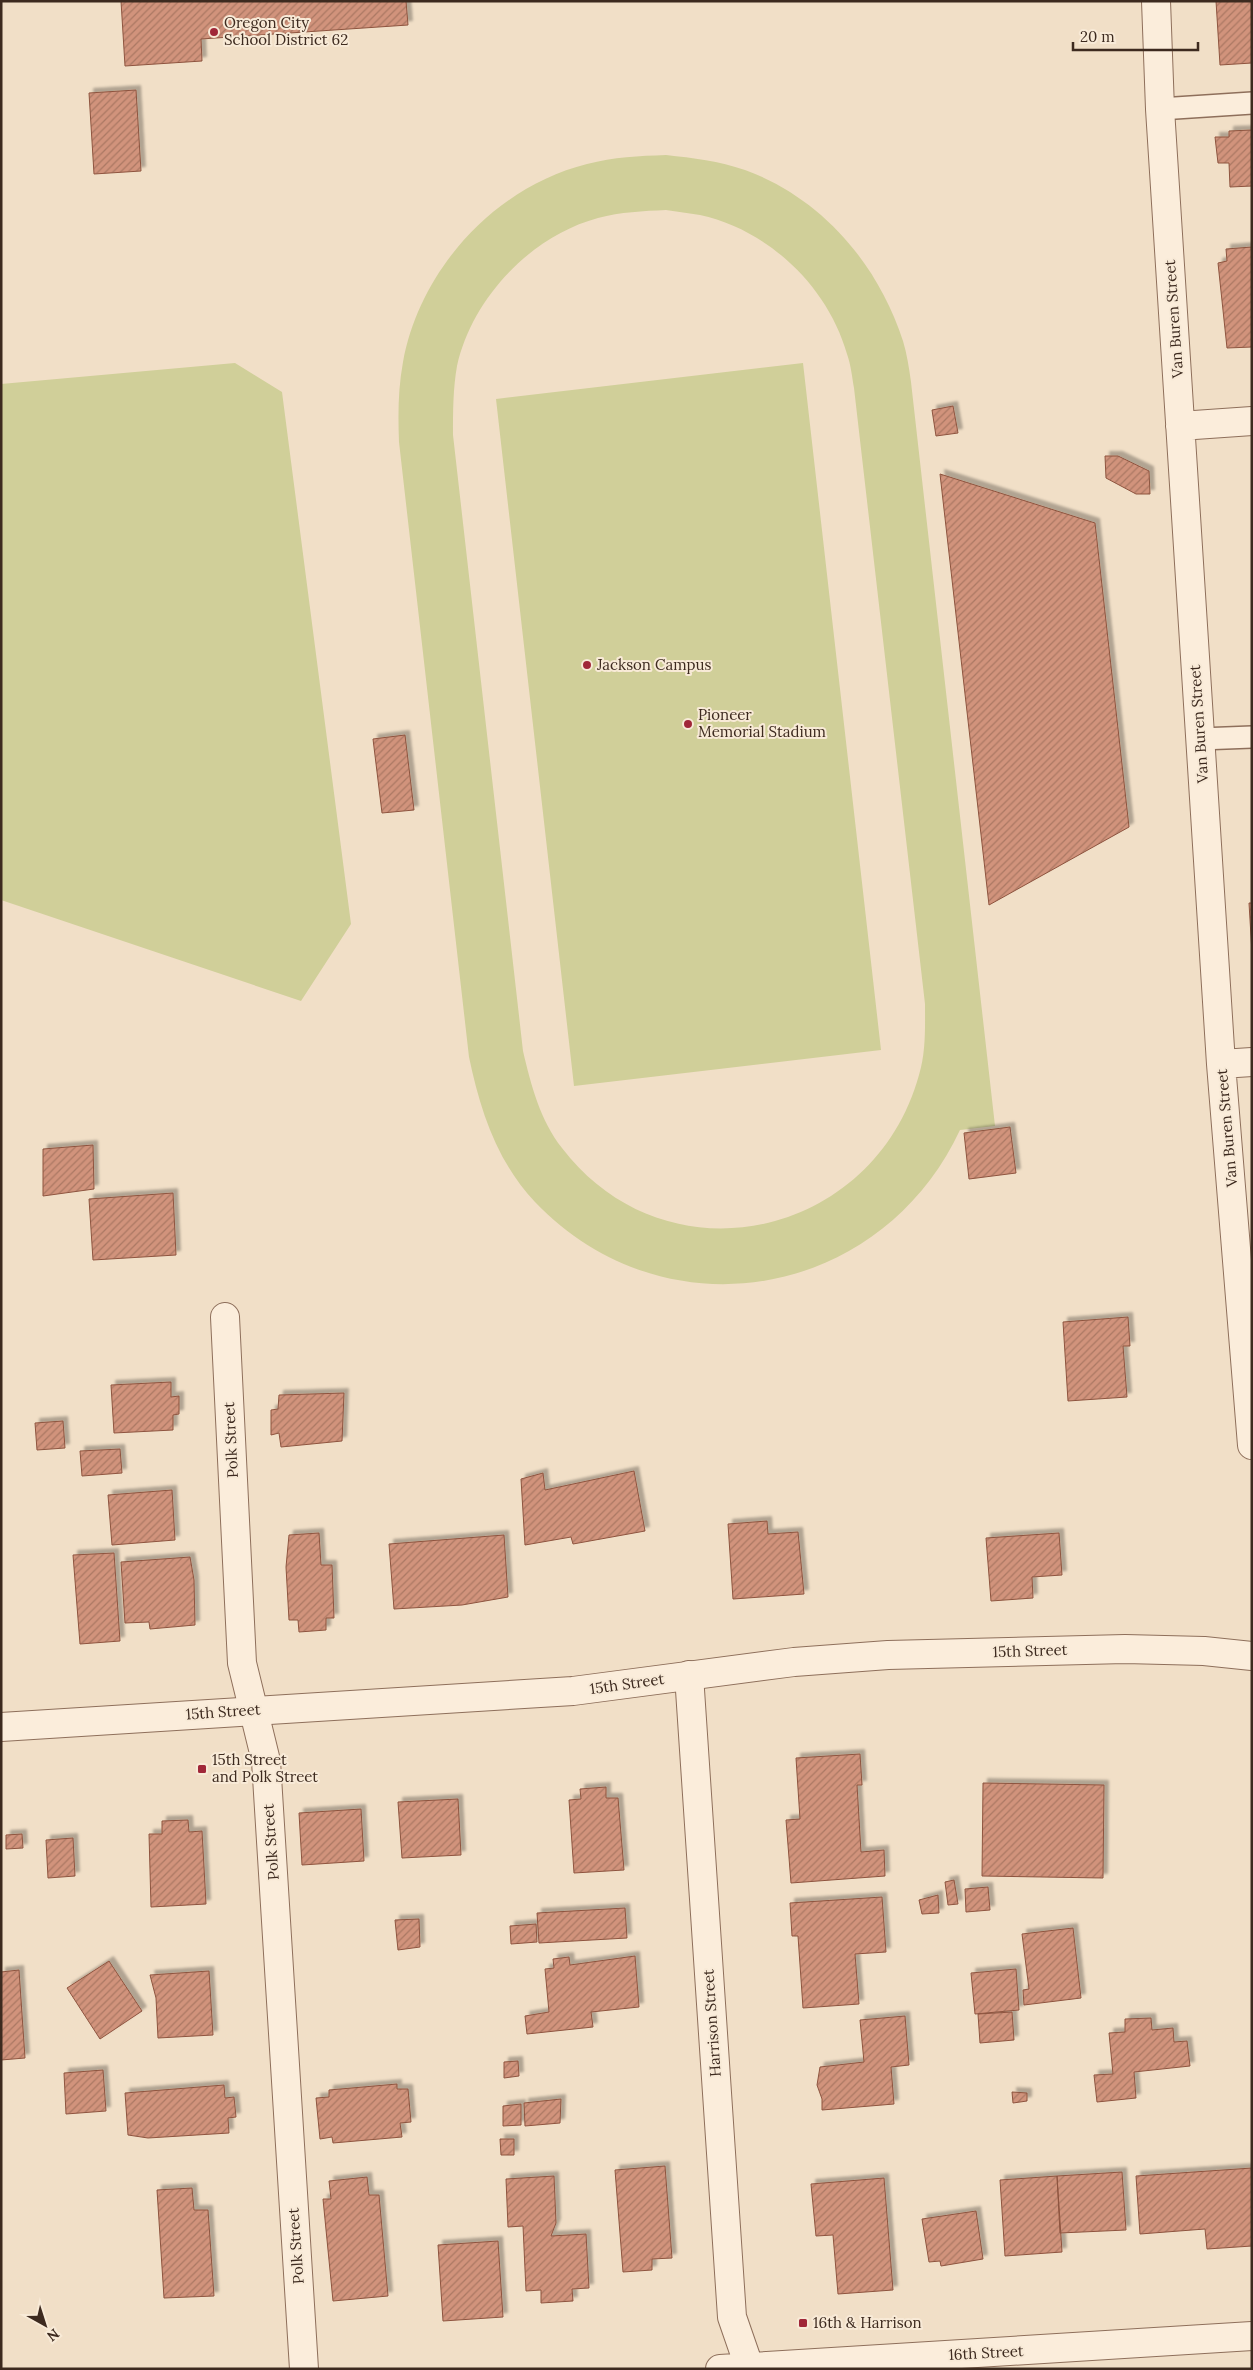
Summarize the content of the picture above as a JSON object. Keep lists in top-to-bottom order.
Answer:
{
  "streets": {
    "street": [
      "Van Buren Street",
      "Polk Street",
      "15th Street",
      "Harrison Street",
      "16th Street"
    ]
  },
  "crossings": [
    ["Polk Street", "15th Street"],
    ["15th Street", "Harrison Street"],
    ["Harrison Street", "16th Street"]
  ],
  "places": {
    "other": ["Oregon City School District 62", "Jackson Campus", "Pioneer Memorial Stadium"],
    "transit": ["15th Street and Polk Street", "16th & Harrison"]
  },
  "scale_bar": "20 m",
  "north": "bottom right"
}
